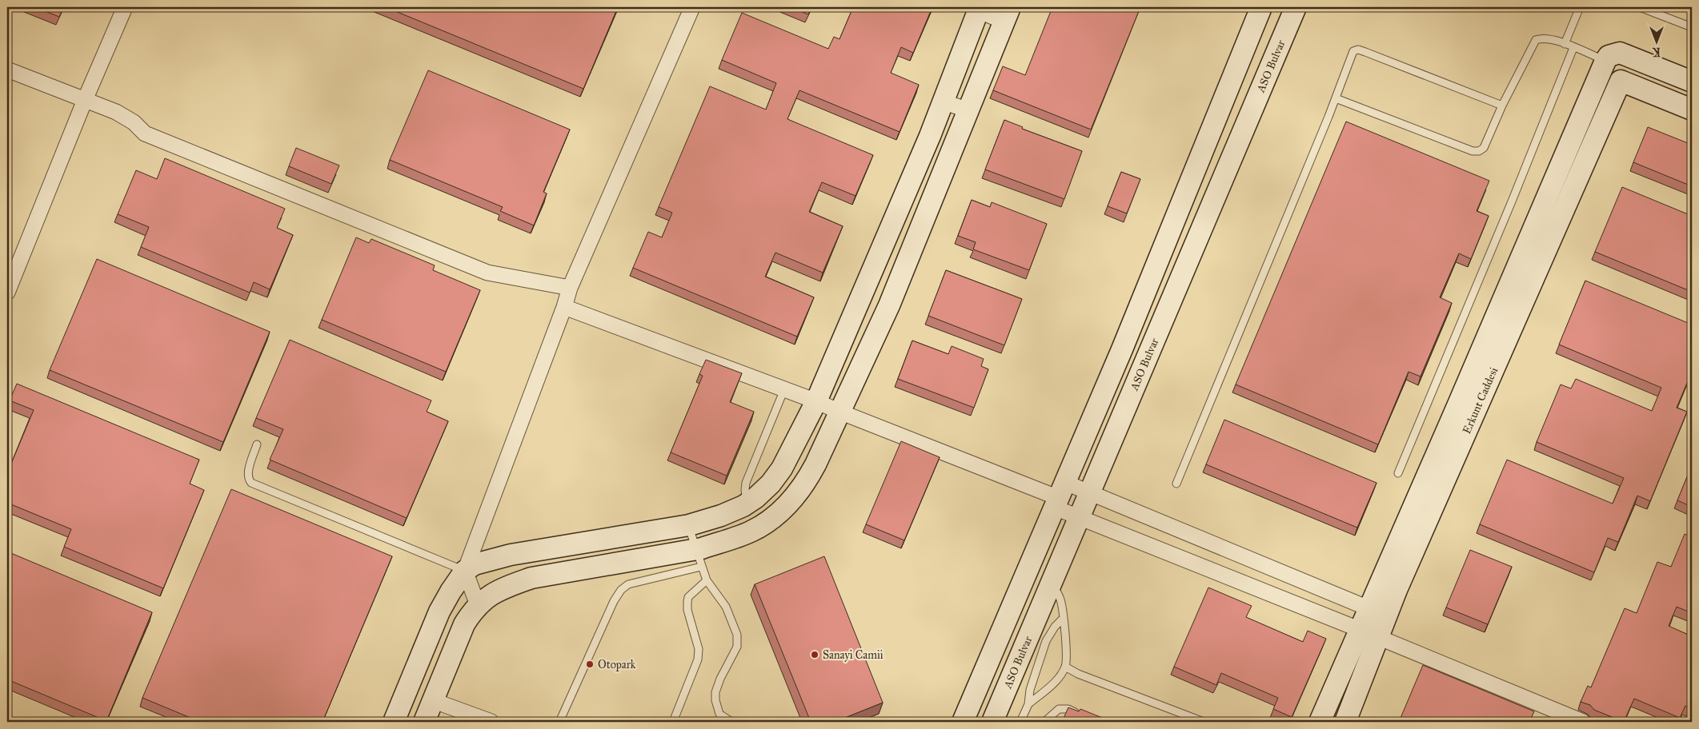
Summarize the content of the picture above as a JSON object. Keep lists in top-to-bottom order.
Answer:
{
  "streets": {
    "street": ["ASO Bulvar", "Erkunt Caddesi"]
  },
  "places": ["Sanayi Camii", "Otopark"],
  "north": "bottom"
}
